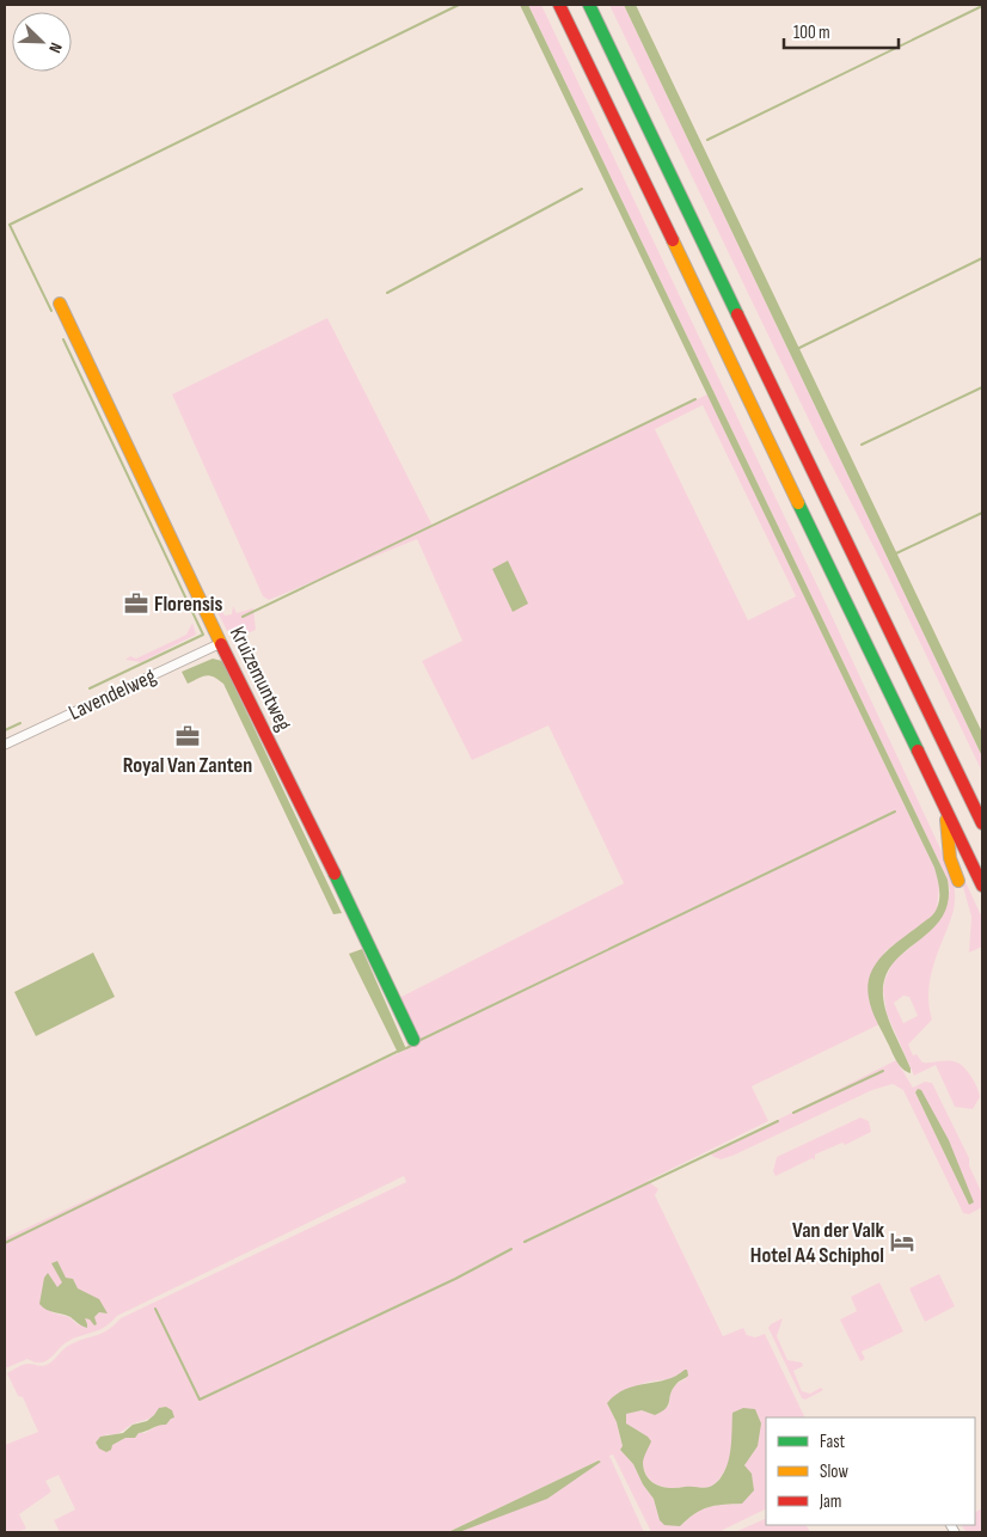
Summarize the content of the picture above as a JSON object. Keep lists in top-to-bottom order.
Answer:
{
  "streets": {
    "main road": ["Kruizemuntweg"],
    "street": ["Lavendelweg"]
  },
  "crossings": [
    ["Kruizemuntweg", "Lavendelweg"]
  ],
  "places": {
    "office": ["Florensis", "Royal Van Zanten"],
    "hotel": ["Van der Valk Hotel A4 Schiphol"]
  },
  "legend": ["Fast", "Slow", "Jam"],
  "scale_bar": "100 m",
  "north": "bottom right"
}
